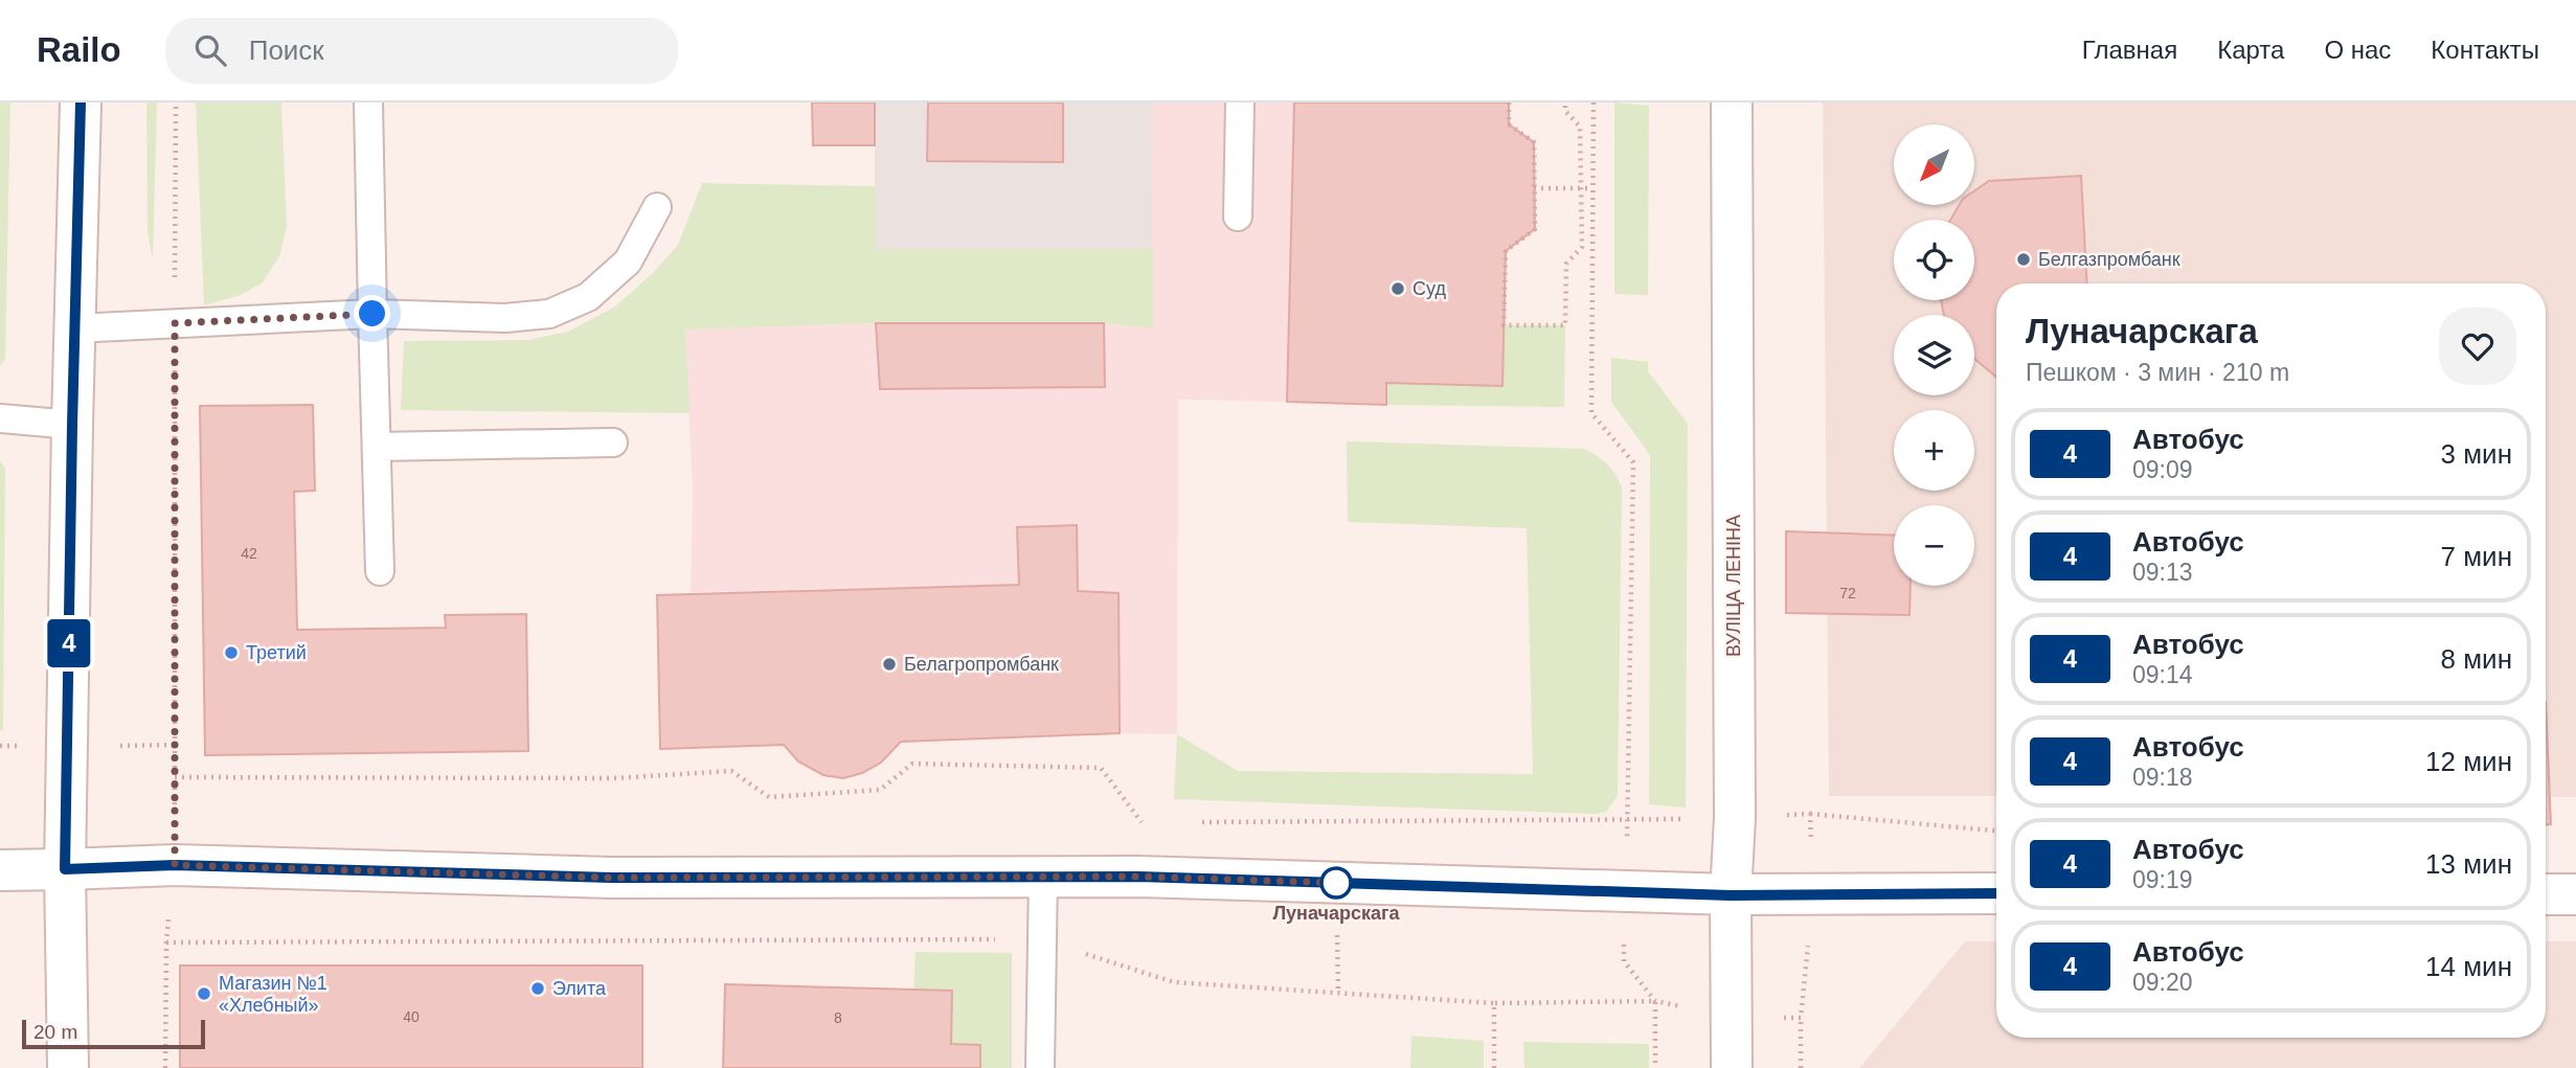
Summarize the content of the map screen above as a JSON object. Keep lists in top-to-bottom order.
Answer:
{
  "streets": {
    "street": ["ВУЛІЦА ЛЕНІНА"]
  },
  "places": [
    "Белгазпромбанк",
    "Суд",
    "Третий",
    "Белагропромбанк",
    "Луначарскага",
    "Элита",
    "Магазин №1 «Хлебный»"
  ],
  "lines": ["bus line 4"],
  "house_numbers": [
    "42",
    "72",
    "40",
    "8"
  ],
  "scale_bar": "20 m",
  "north": "bottom left",
  "page": {
    "header": "Railo",
    "search": "Поиск",
    "nav": [
      "Главная",
      "Карта",
      "О нас",
      "Контакты"
    ],
    "on_map": "4",
    "map_buttons": ["+", "−"],
    "heading": ["Луначарскага", "Пешком · 3 мин · 210 m"],
    "list": [
      {
        "mark": "4",
        "name": "Автобус",
        "note": "09:09",
        "value": "3 мин"
      },
      {
        "mark": "4",
        "name": "Автобус",
        "note": "09:13",
        "value": "7 мин"
      },
      {
        "mark": "4",
        "name": "Автобус",
        "note": "09:14",
        "value": "8 мин"
      },
      {
        "mark": "4",
        "name": "Автобус",
        "note": "09:18",
        "value": "12 мин"
      },
      {
        "mark": "4",
        "name": "Автобус",
        "note": "09:19",
        "value": "13 мин"
      },
      {
        "mark": "4",
        "name": "Автобус",
        "note": "09:20",
        "value": "14 мин"
      }
    ],
    "scale": "20 m"
  }
}
